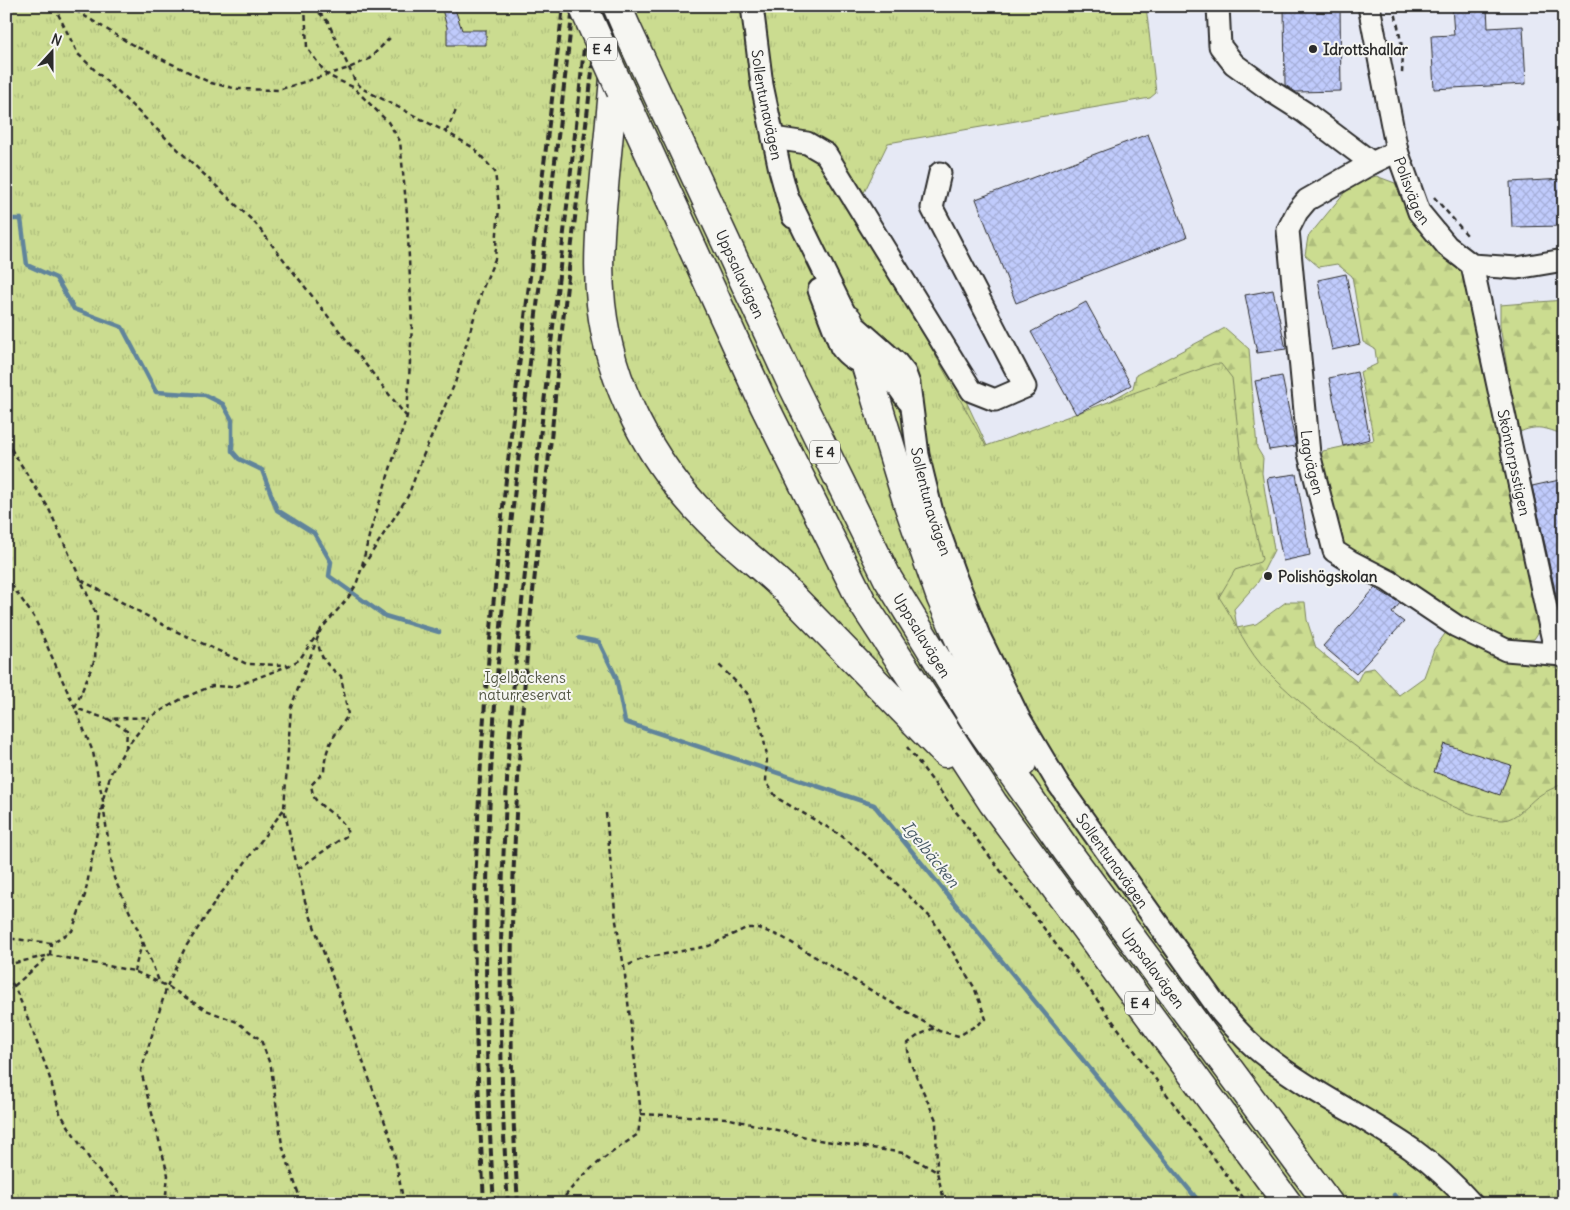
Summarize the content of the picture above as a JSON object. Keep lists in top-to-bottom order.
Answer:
{
  "streets": {
    "highway": ["E 4", "Uppsalavägen"],
    "street": [
      "Sollentunavägen",
      "Polisvägen",
      "Lagvägen",
      "Sköntorpsstigen"
    ]
  },
  "crossings": [
    ["Polisvägen", "Lagvägen"],
    ["Polisvägen", "Sköntorpsstigen"],
    ["Lagvägen", "Sköntorpsstigen"]
  ],
  "water": ["Igelbäcken"],
  "parks": ["Igelbäckens naturreservat"],
  "places": ["Idrottshallar", "Polishögskolan"],
  "north": "top"
}
